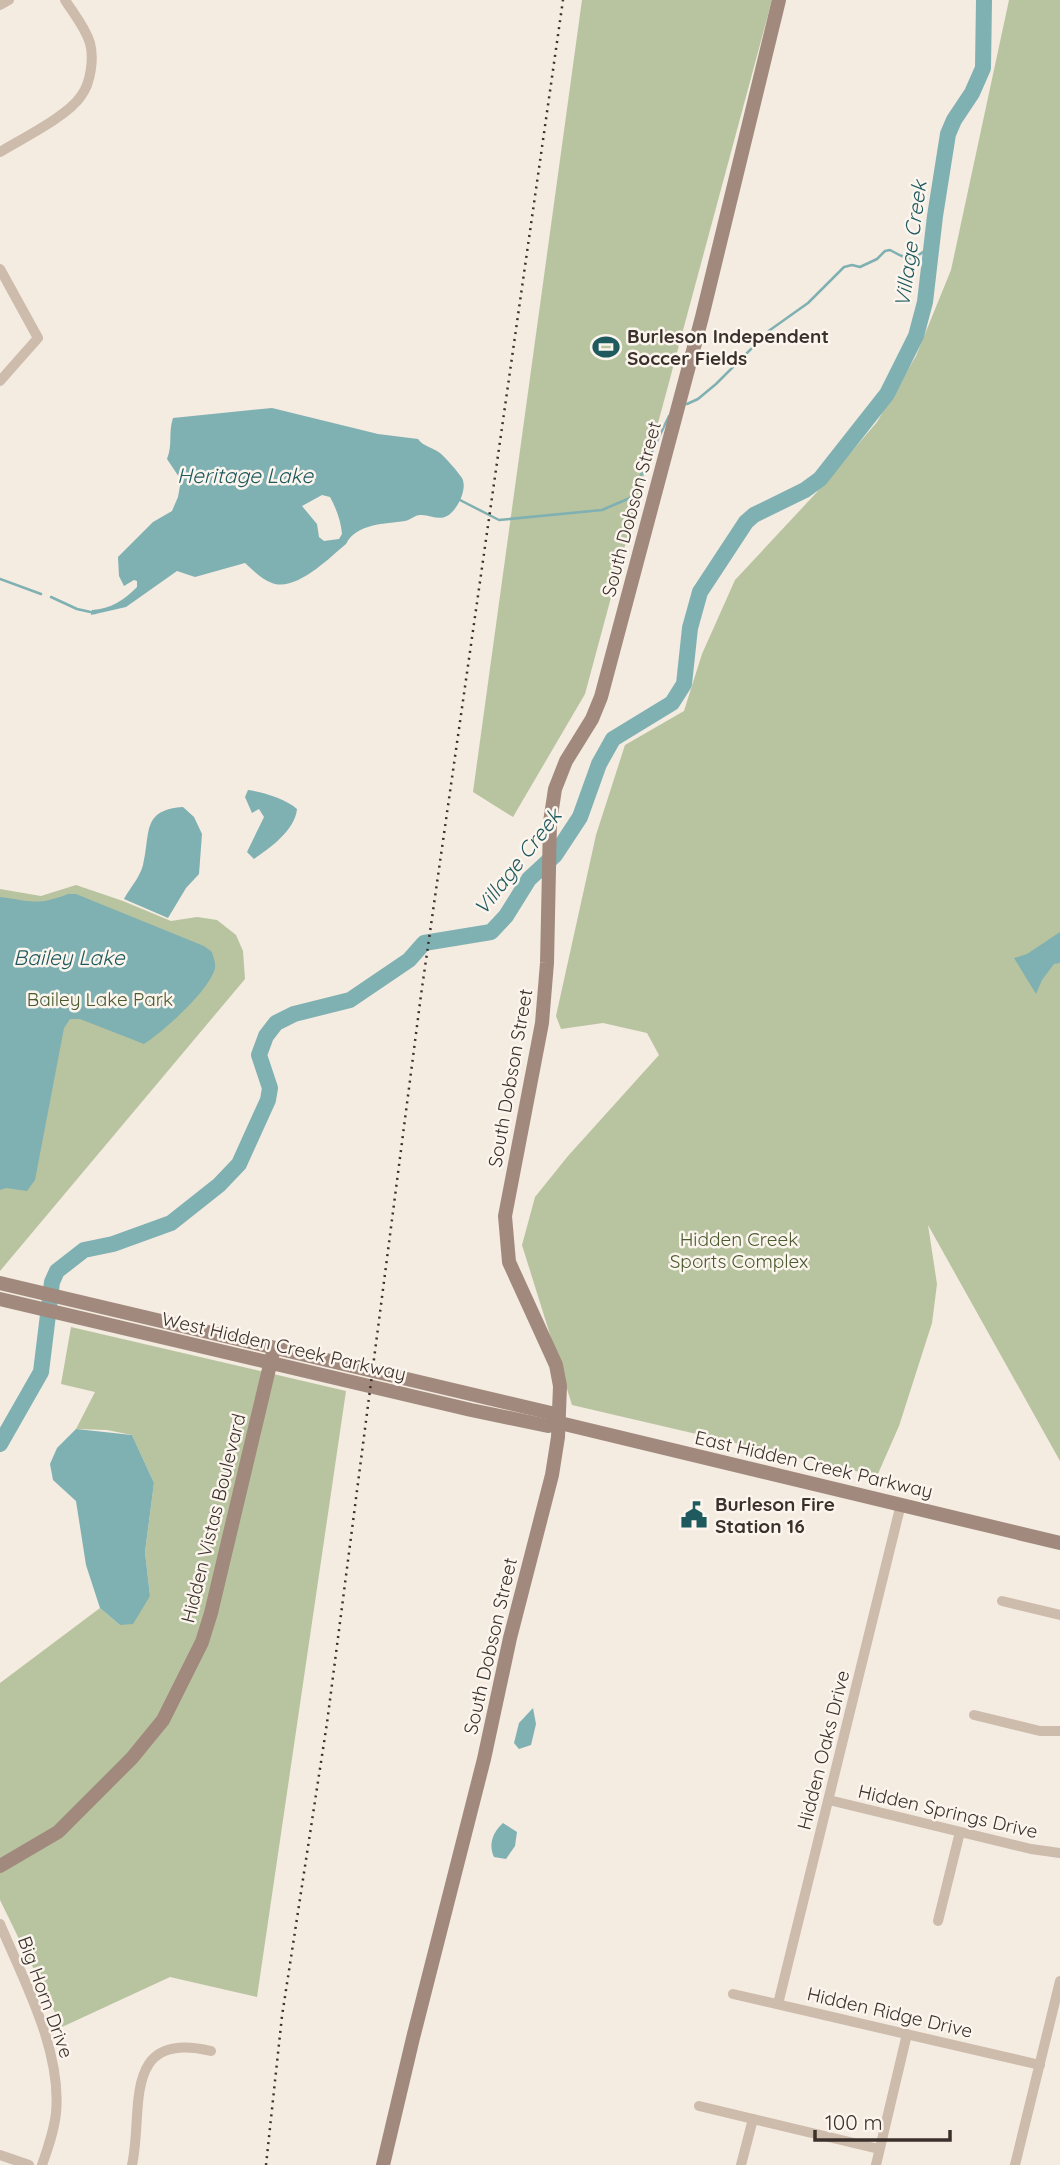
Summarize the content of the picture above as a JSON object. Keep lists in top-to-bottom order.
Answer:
{
  "streets": {
    "street": [
      "South Dobson Street",
      "West Hidden Creek Parkway",
      "East Hidden Creek Parkway",
      "Hidden Vistas Boulevard",
      "Hidden Oaks Drive",
      "Hidden Springs Drive",
      "Big Horn Drive",
      "Hidden Ridge Drive"
    ]
  },
  "crossings": [
    ["South Dobson Street", "West Hidden Creek Parkway"],
    ["South Dobson Street", "East Hidden Creek Parkway"],
    ["West Hidden Creek Parkway", "East Hidden Creek Parkway"],
    ["West Hidden Creek Parkway", "Hidden Vistas Boulevard"],
    ["East Hidden Creek Parkway", "Hidden Oaks Drive"],
    ["Hidden Oaks Drive", "Hidden Springs Drive"],
    ["Hidden Oaks Drive", "Hidden Ridge Drive"]
  ],
  "water": ["Village Creek", "Heritage Lake", "Bailey Lake"],
  "parks": ["Bailey Lake Park", "Hidden Creek Sports Complex"],
  "places": {
    "sports": ["Burleson Independent Soccer Fields"],
    "public building": ["Burleson Fire Station 16"]
  },
  "scale_bar": "100 m"
}
